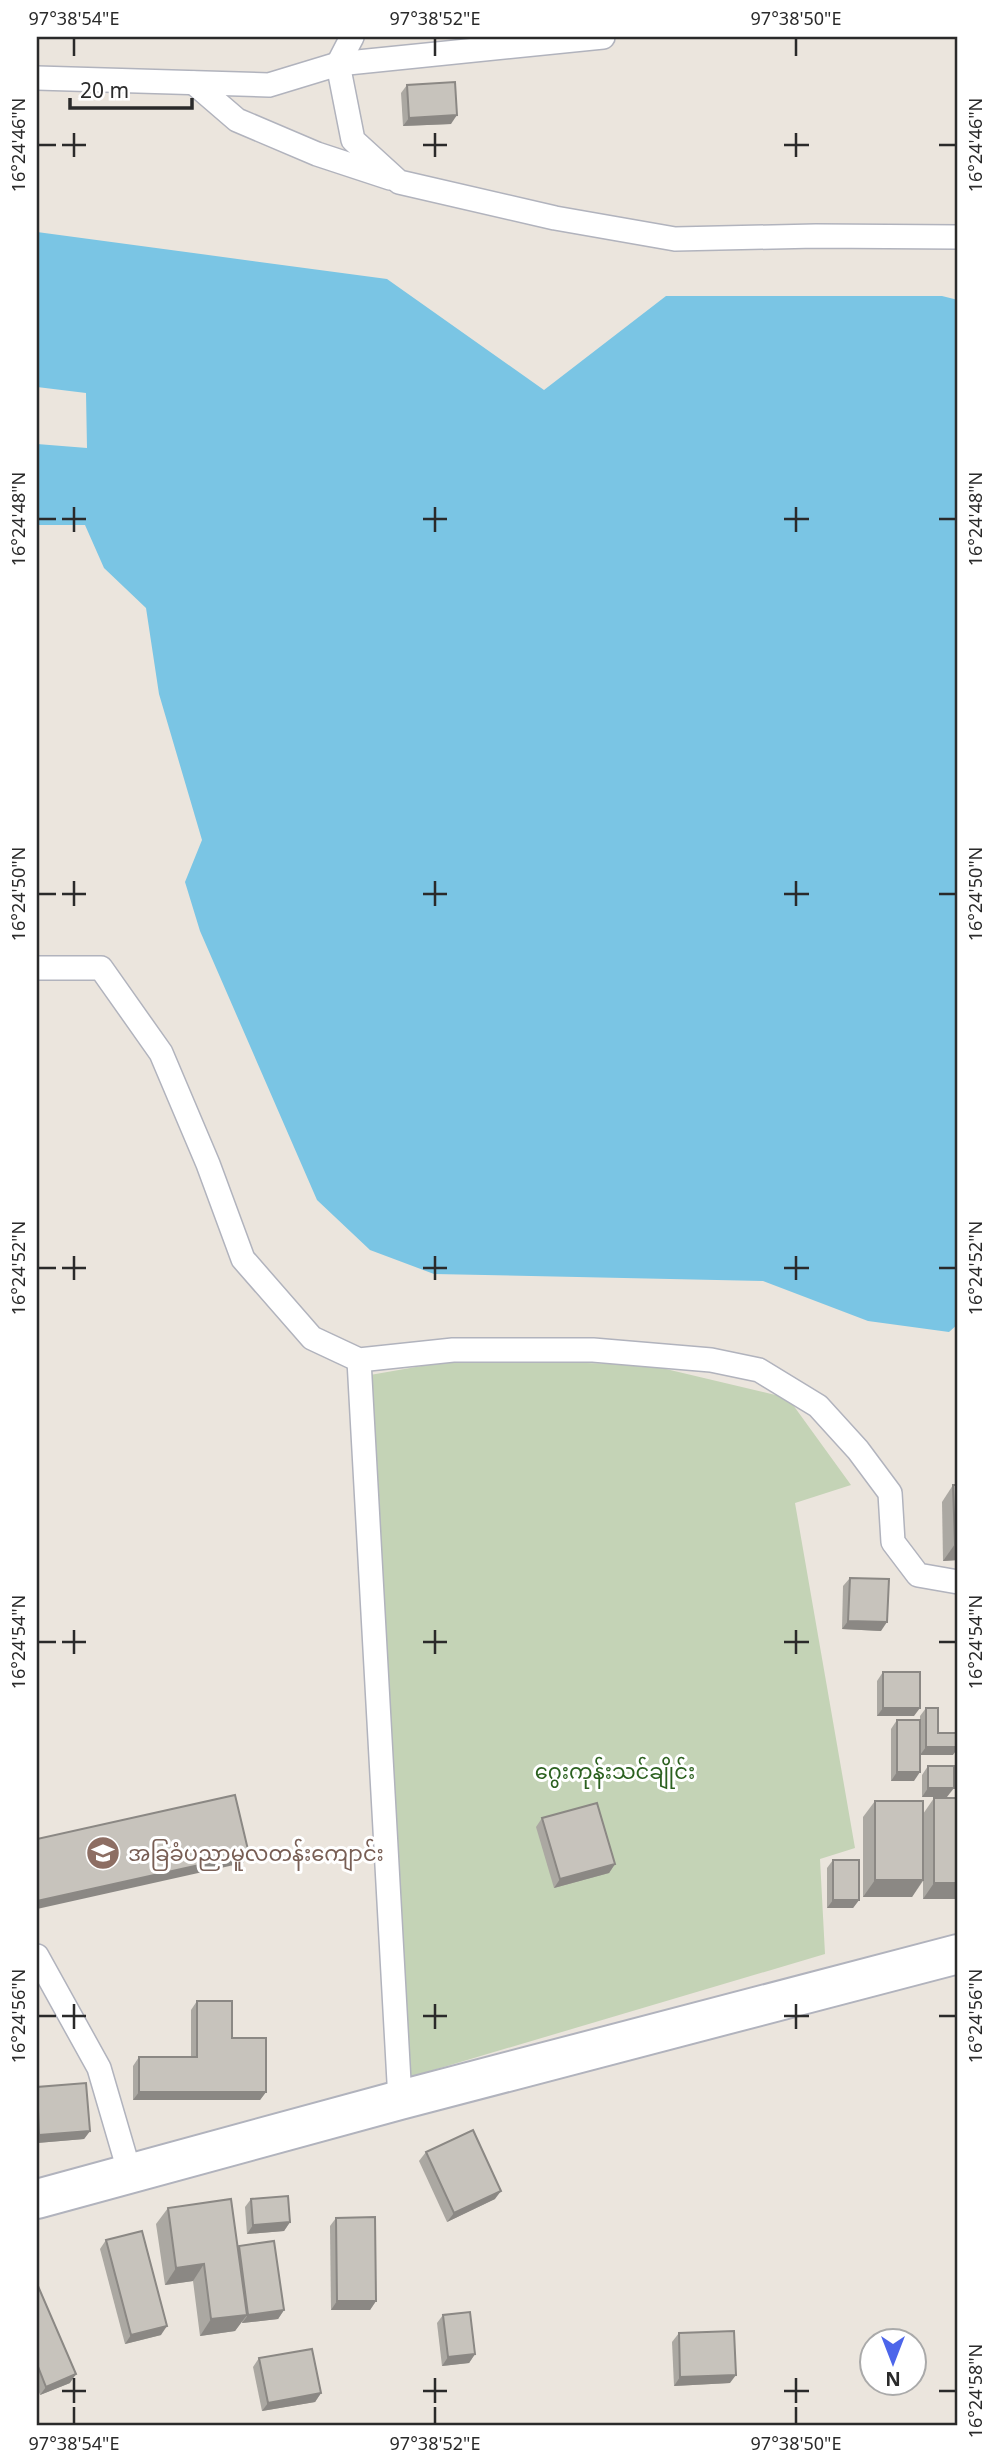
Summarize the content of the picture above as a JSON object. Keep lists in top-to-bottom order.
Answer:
{
  "parks": ["ဂွေးကုန်းသင်ချိုင်း"],
  "places": {
    "school or university": ["အခြခံပညာမူလတန်းကျောင်း"]
  },
  "scale_bar": "20 m",
  "north": "bottom",
  "coordinates": [
    "97°38'54\"E",
    "97°38'52\"E",
    "97°38'50\"E",
    "16°24'46\"N",
    "16°24'48\"N",
    "16°24'50\"N",
    "16°24'52\"N",
    "16°24'54\"N",
    "16°24'56\"N",
    "16°24'58\"N"
  ]
}
